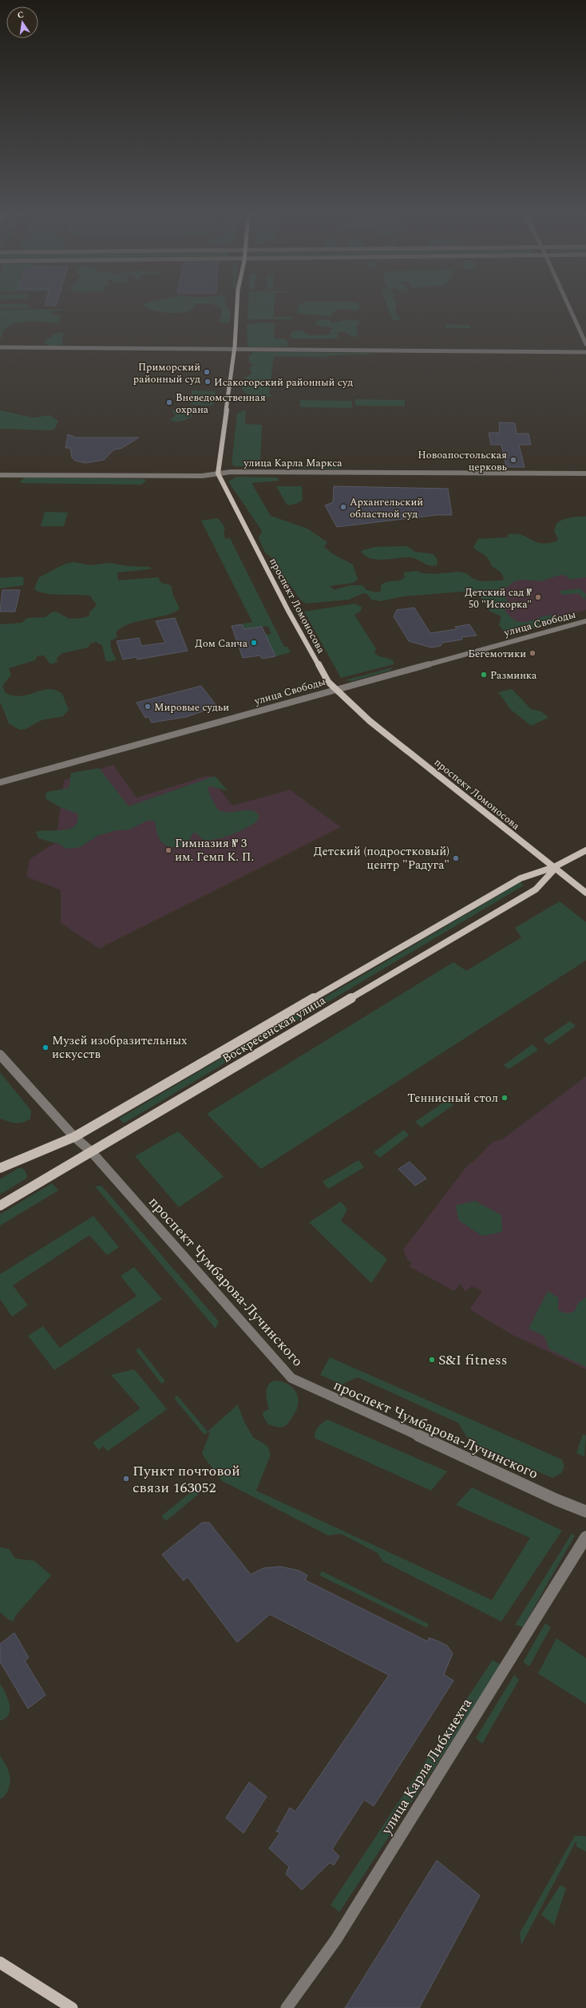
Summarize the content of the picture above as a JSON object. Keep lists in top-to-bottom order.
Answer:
{
  "streets": {
    "main road": ["проспект Ломоносова", "Воскресенская улица"],
    "street": [
      "улица Карла Маркса",
      "улица Свободы",
      "проспект Чумбарова-Лучинского",
      "улица Карла Либкнехта"
    ]
  },
  "crossings": [
    ["улица Карла Маркса", "проспект Ломоносова"],
    ["проспект Ломоносова", "улица Свободы"],
    ["проспект Ломоносова", "Воскресенская улица"],
    ["Воскресенская улица", "проспект Чумбарова-Лучинского"]
  ],
  "places": [
    "Приморский районный суд",
    "Исакогорский районный суд",
    "Вневедомственная охрана",
    "Новоапостольская церковь",
    "Архангельский областной суд",
    "Детский сад № 50 \"Искорка\"",
    "Дом Санча",
    "Бегемотики",
    "Разминка",
    "Мировые судьи",
    "Гимназия № 3 им. Гемп К. П.",
    "Детский (подростковый) центр \"Радуга\"",
    "Музей изобразительных искусств",
    "Теннисный стол",
    "S&I fitness",
    "Пункт почтовой связи 163052"
  ],
  "north": "top"
}
